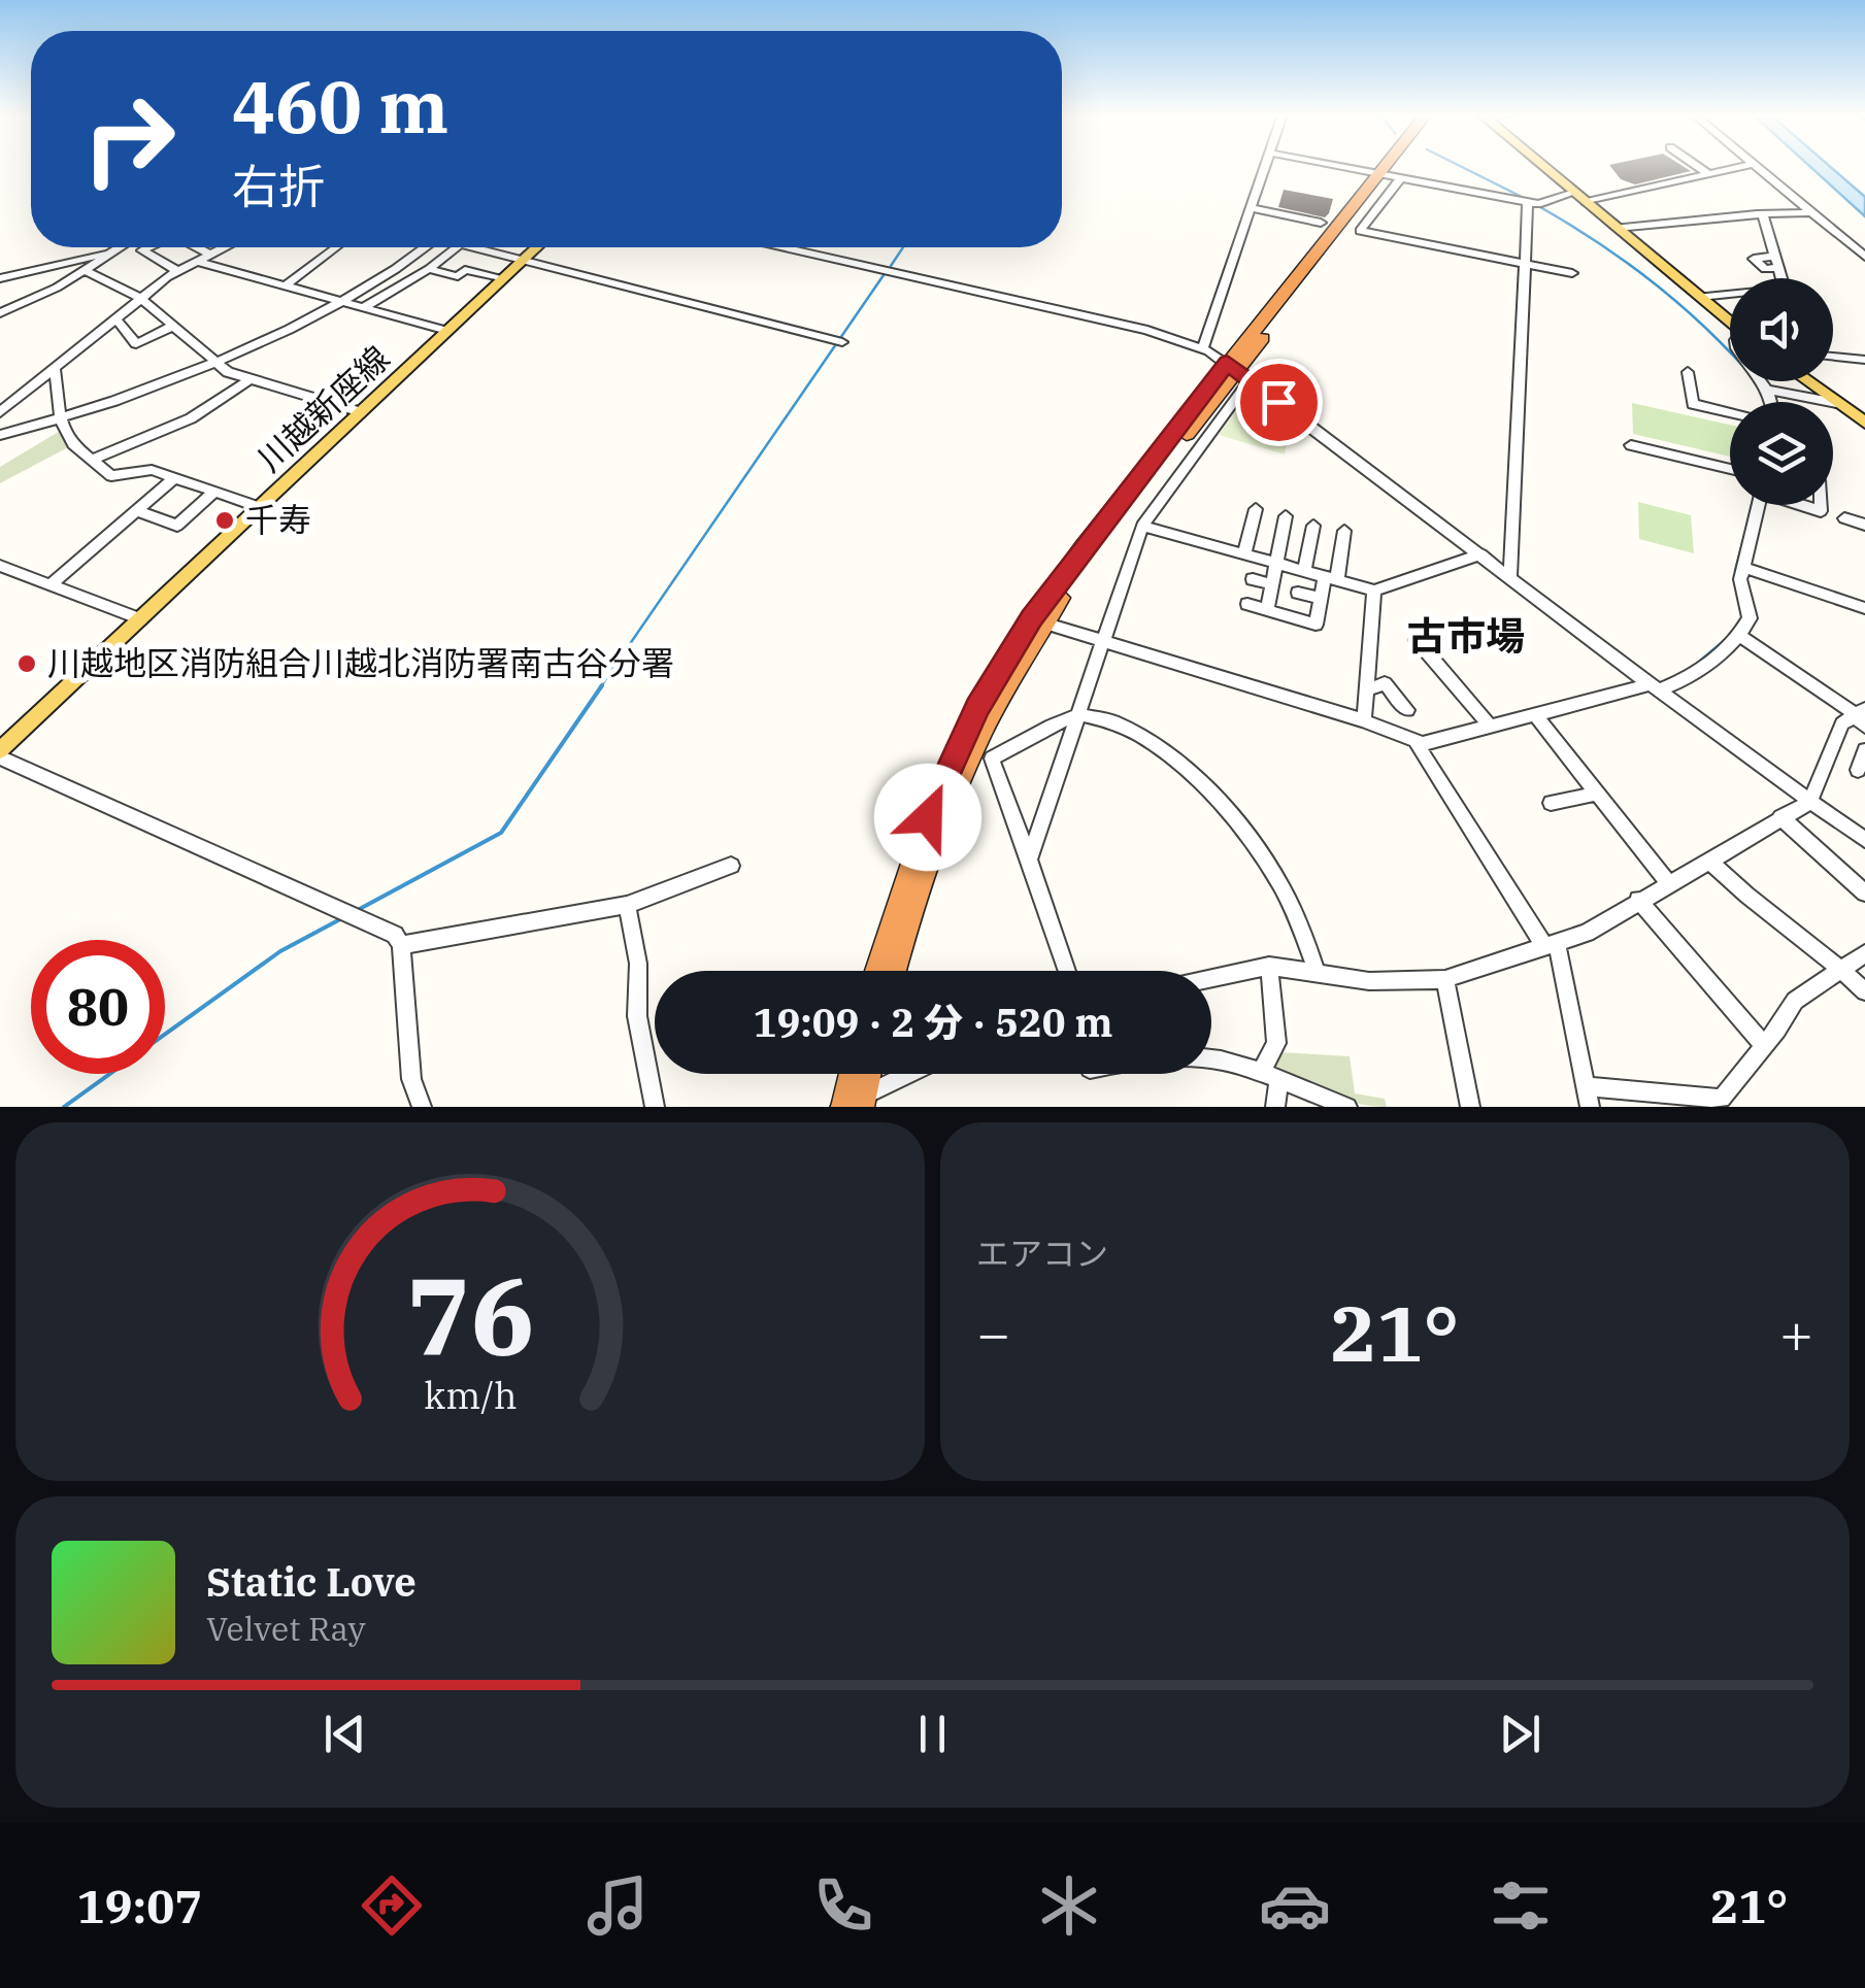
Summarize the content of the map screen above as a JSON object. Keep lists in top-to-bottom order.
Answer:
{
  "streets": {
    "main road": ["川越新座線"]
  },
  "districts": ["古市場"],
  "places": ["千寿", "川越地区消防組合川越北消防署南古谷分署"],
  "page": {
    "turn": ["460 m", "右折"],
    "limit": "80",
    "trip": "19:09 · 2 分 · 520 m",
    "tile": "エアコン",
    "heat": ["−", "21°", "+"],
    "song": ["Static Love", "Velvet Ray"],
    "tabs": ["19:07", "21°"],
    "gauge": ["76", "km/h"]
  }
}
